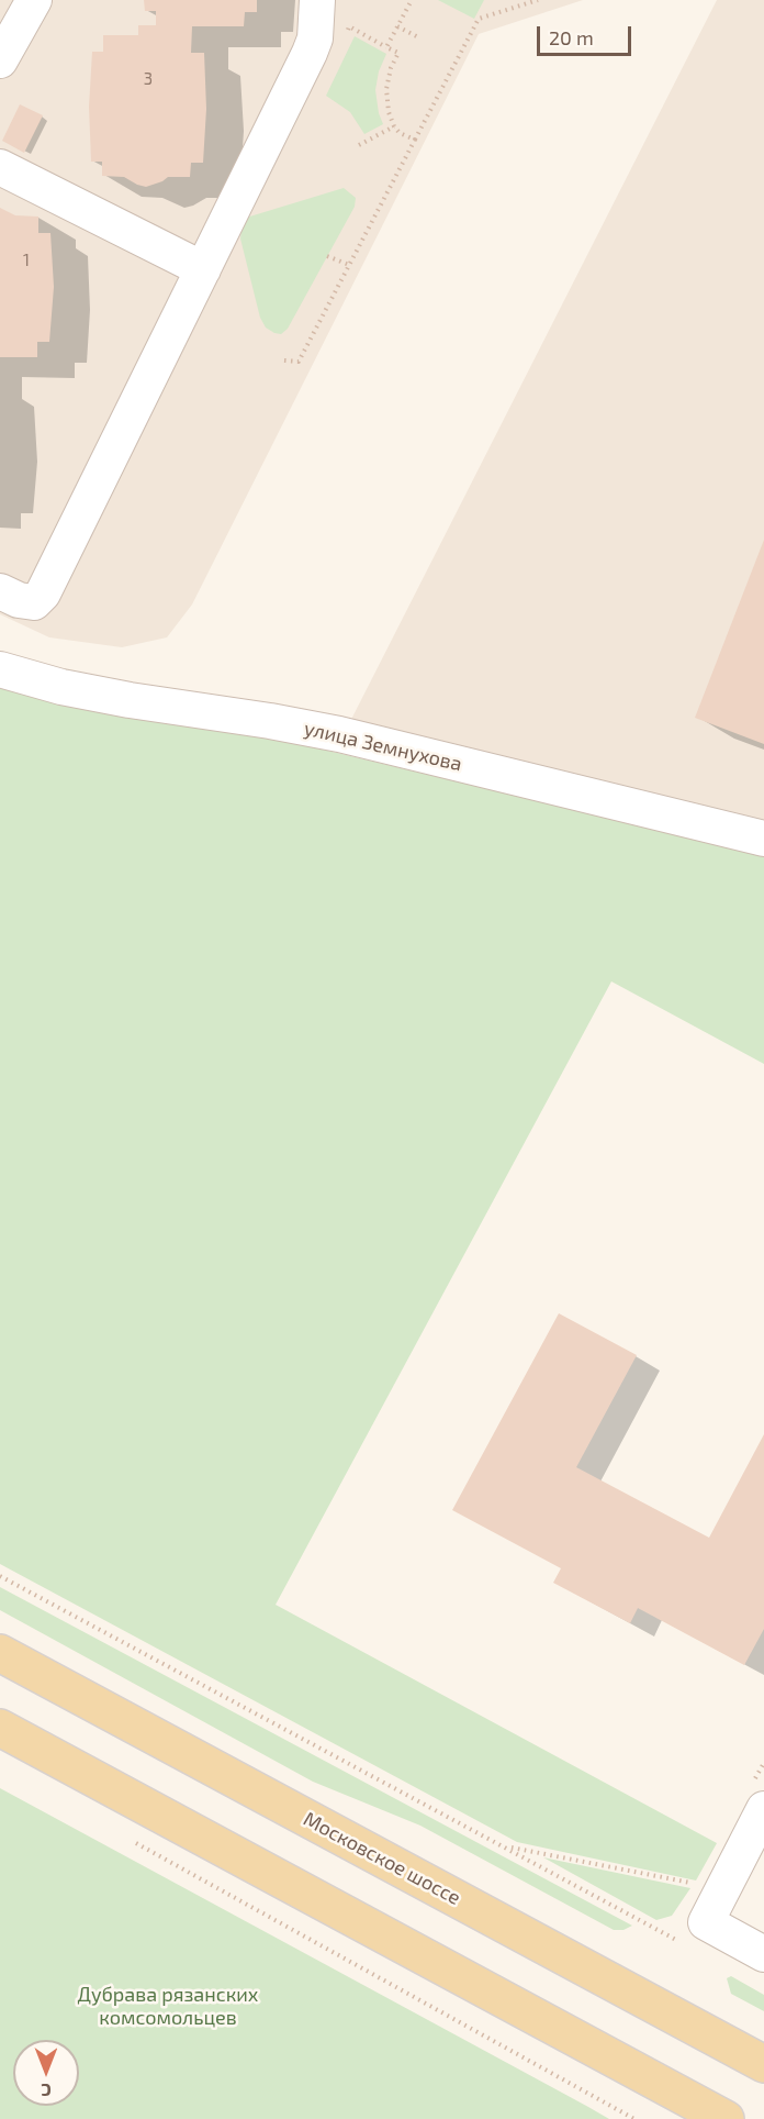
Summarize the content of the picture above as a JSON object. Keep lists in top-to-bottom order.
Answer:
{
  "streets": {
    "main road": ["Московское шоссе"],
    "street": ["улица Земнухова"]
  },
  "parks": ["Дубрава рязанских комсомольцев"],
  "house_numbers": ["3", "1"],
  "scale_bar": "20 m",
  "north": "bottom"
}
